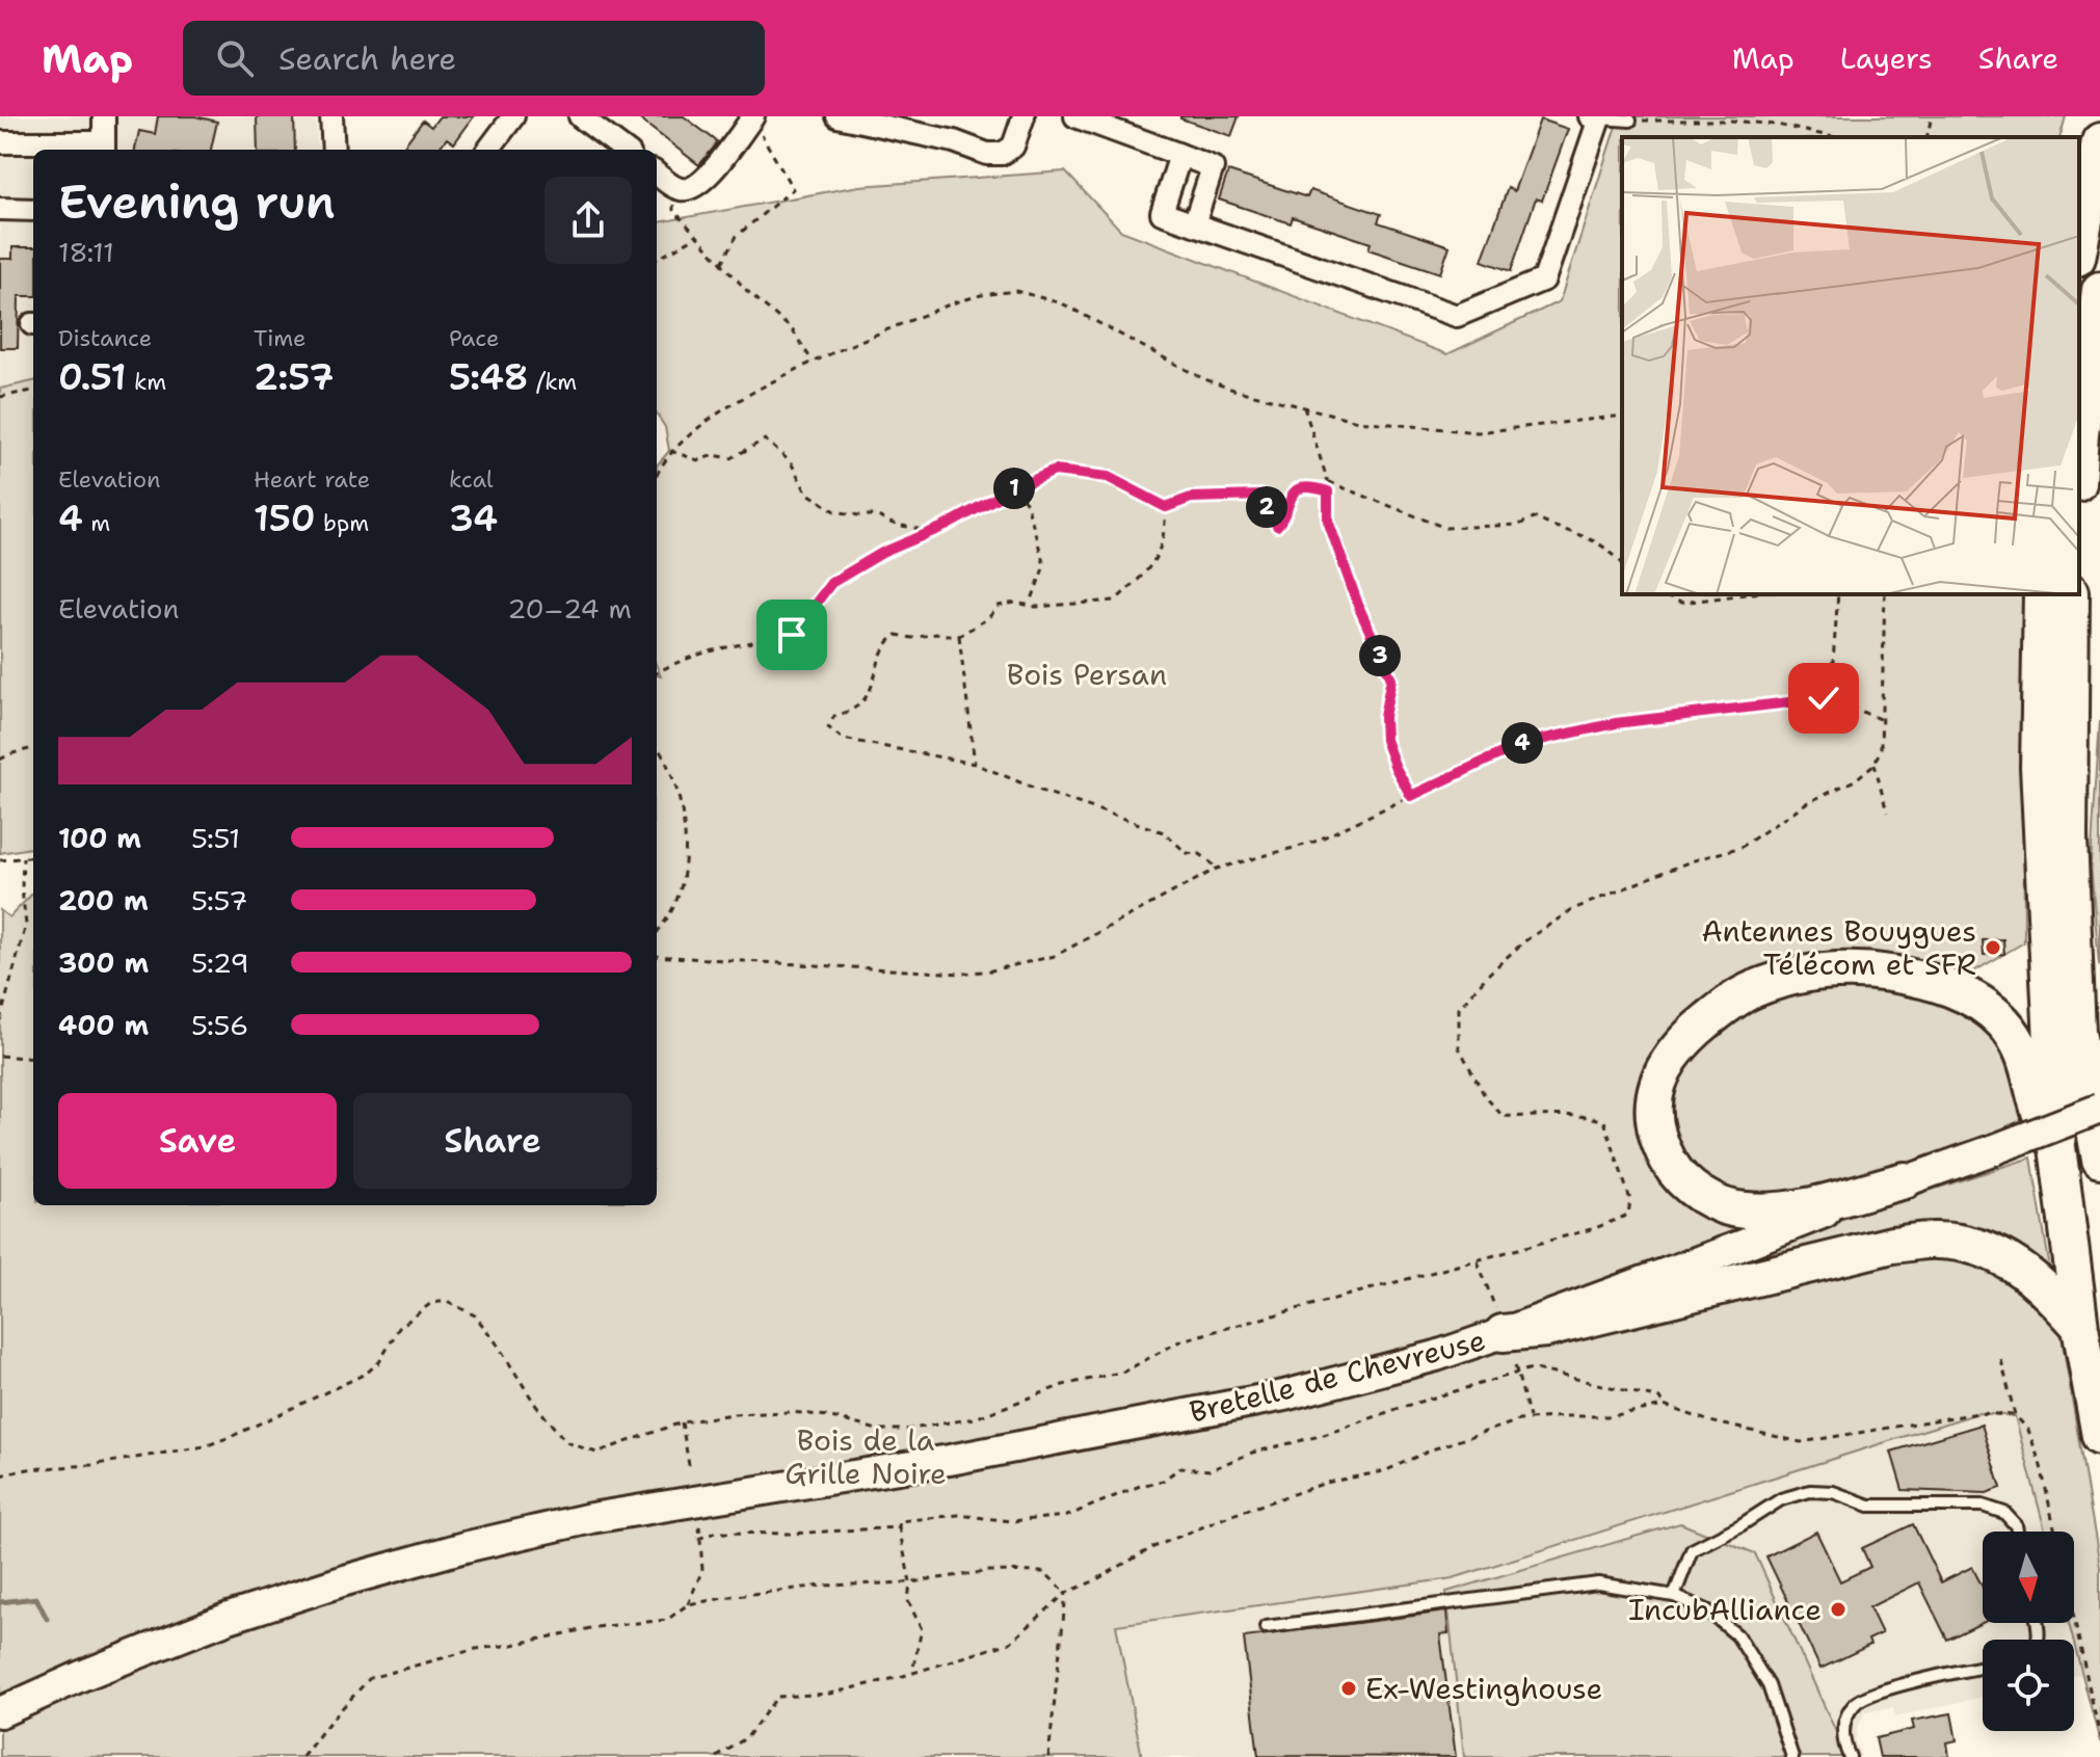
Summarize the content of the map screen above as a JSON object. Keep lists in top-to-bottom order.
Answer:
{
  "streets": {
    "main road": ["Bretelle de Chevreuse"]
  },
  "parks": ["Bois Persan", "Bois de la Grille Noire"],
  "places": ["Antennes Bouygues Télécom et SFR", "IncubAlliance", "Ex-Westinghouse"],
  "north": "bottom",
  "page": {
    "header": "Map",
    "search": "Search here",
    "nav": ["Map", "Layers", "Share"],
    "heading": ["Evening run", "18:11"],
    "stats": [
      ["Distance", "0.51 km"],
      ["Time", "2:57"],
      ["Pace", "5:48 /km"],
      ["Elevation", "4 m"],
      ["Heart rate", "150 bpm"],
      ["kcal", "34"]
    ],
    "pins": [
      "1",
      "2",
      "3",
      "4"
    ],
    "chart": ["Elevation", "20–24 m"],
    "list": [
      {
        "name": "100 m",
        "note": "5:51"
      },
      {
        "name": "200 m",
        "note": "5:57"
      },
      {
        "name": "300 m",
        "note": "5:29"
      },
      {
        "name": "400 m",
        "note": "5:56"
      }
    ],
    "buttons": ["Save", "Share"]
  }
}
